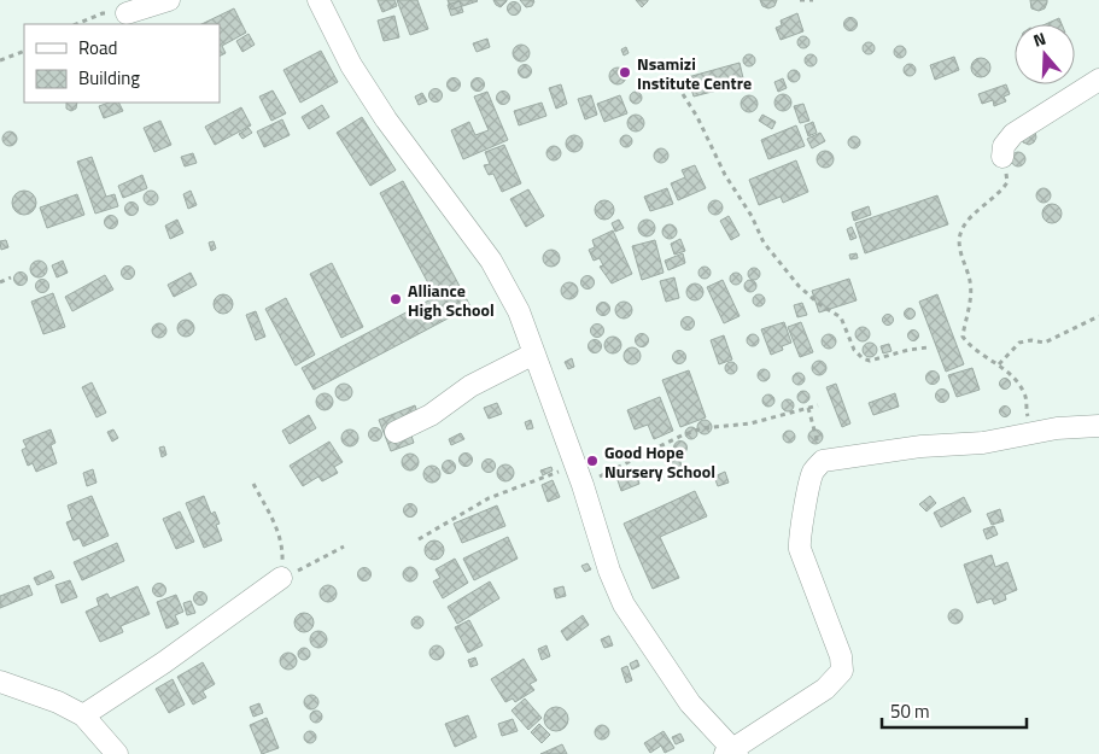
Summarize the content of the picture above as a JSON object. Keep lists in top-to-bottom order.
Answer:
{
  "places": ["Nsamizi Institute Centre", "Alliance High School", "Good Hope Nursery School"],
  "legend": ["Road", "Building"],
  "scale_bar": "50 m",
  "north": "top"
}
